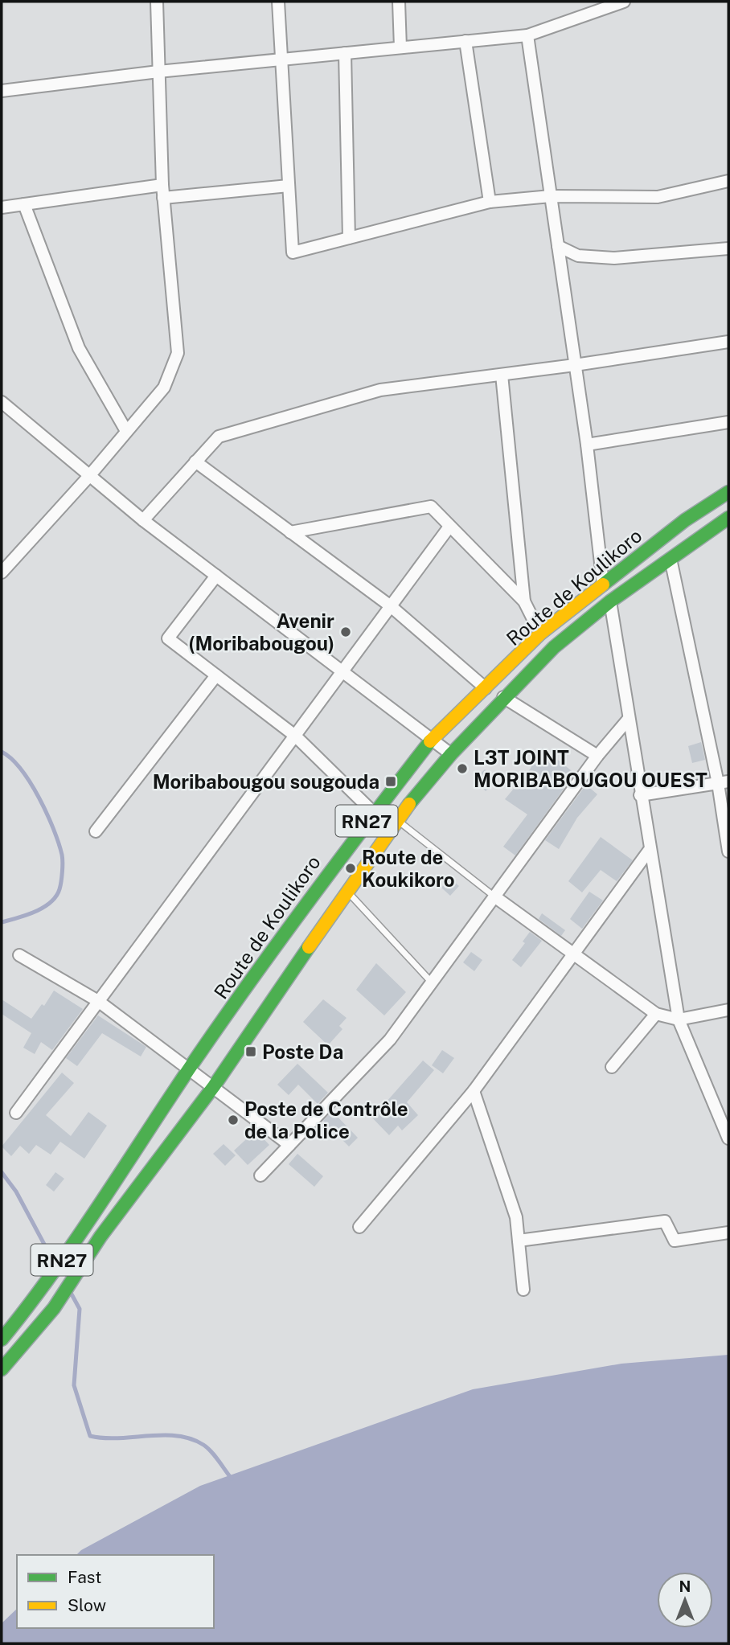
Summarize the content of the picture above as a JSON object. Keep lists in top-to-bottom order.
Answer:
{
  "streets": {
    "main road": ["Route de Koulikoro", "RN27"]
  },
  "places": {
    "other": [
      "Avenir (Moribabougou)",
      "L3T JOINT MORIBABOUGOU OUEST",
      "Route de Koukikoro",
      "Poste de Contrôle de la Police"
    ],
    "transit": ["Moribabougou sougouda", "Poste Da"]
  },
  "legend": ["Fast", "Slow"],
  "north": "top"
}
